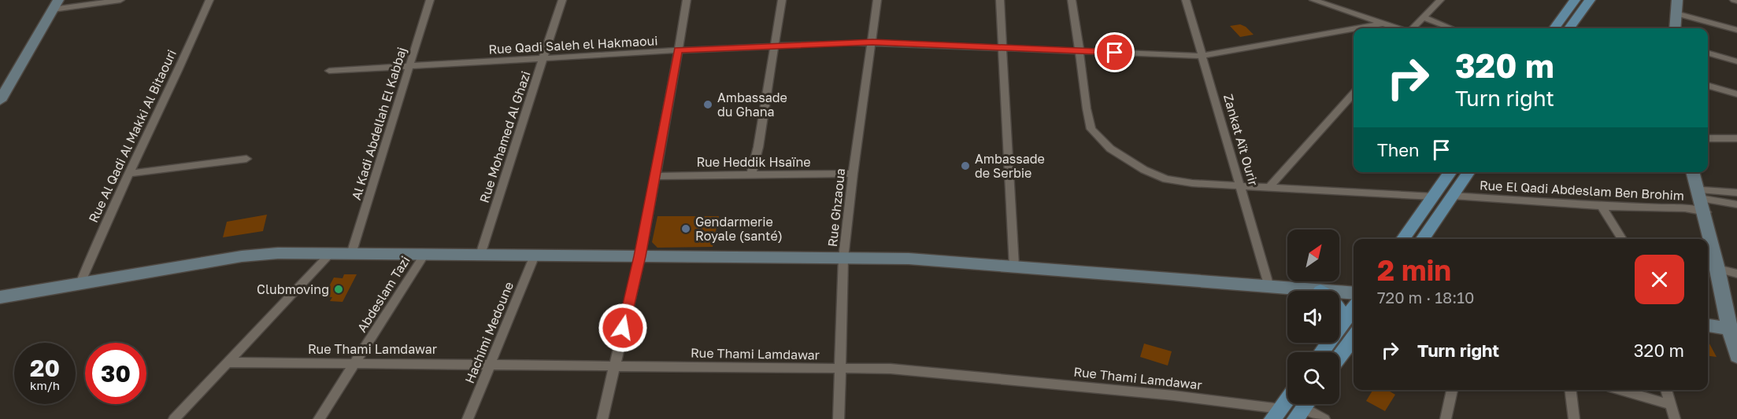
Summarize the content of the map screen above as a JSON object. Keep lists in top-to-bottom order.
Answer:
{
  "streets": {
    "street": [
      "Rue Qadi Saleh el Hakmaoui",
      "Al Kadi Abdellah El Kabbaj",
      "Rue Al Qadi Al Makki Al Bitaouri",
      "Rue Mohamed Al Ghazi",
      "Zankat Aït Ourir",
      "Rue Heddik Hsaïne",
      "Rue El Qadi Abdeslam Ben Brohim",
      "Rue Ghzaoua",
      "Abdeslam Tazi",
      "Hachimi Medoune",
      "Rue Thami Lamdawar"
    ]
  },
  "crossings": [
    ["Rue Qadi Saleh el Hakmaoui", "Al Kadi Abdellah El Kabbaj"],
    ["Rue Qadi Saleh el Hakmaoui", "Rue Mohamed Al Ghazi"],
    ["Rue Qadi Saleh el Hakmaoui", "Zankat Aït Ourir"],
    ["Rue Qadi Saleh el Hakmaoui", "Rue Ghzaoua"],
    ["Rue Heddik Hsaïne", "Rue Ghzaoua"],
    ["Rue Ghzaoua", "Rue Thami Lamdawar"],
    ["Abdeslam Tazi", "Rue Thami Lamdawar"],
    ["Hachimi Medoune", "Rue Thami Lamdawar"]
  ],
  "places": [
    "Ambassade du Ghana",
    "Ambassade de Serbie",
    "Gendarmerie Royale (santé)",
    "Clubmoving"
  ],
  "north": "top right",
  "page": {
    "turn": ["320 m", "Turn right"],
    "then": "Then",
    "heading": ["2 min", "720 m · 18:10"],
    "list": [
      {
        "name": "Turn right",
        "value": "320 m"
      }
    ],
    "speed": "20 km/h",
    "limit": "30"
  }
}
